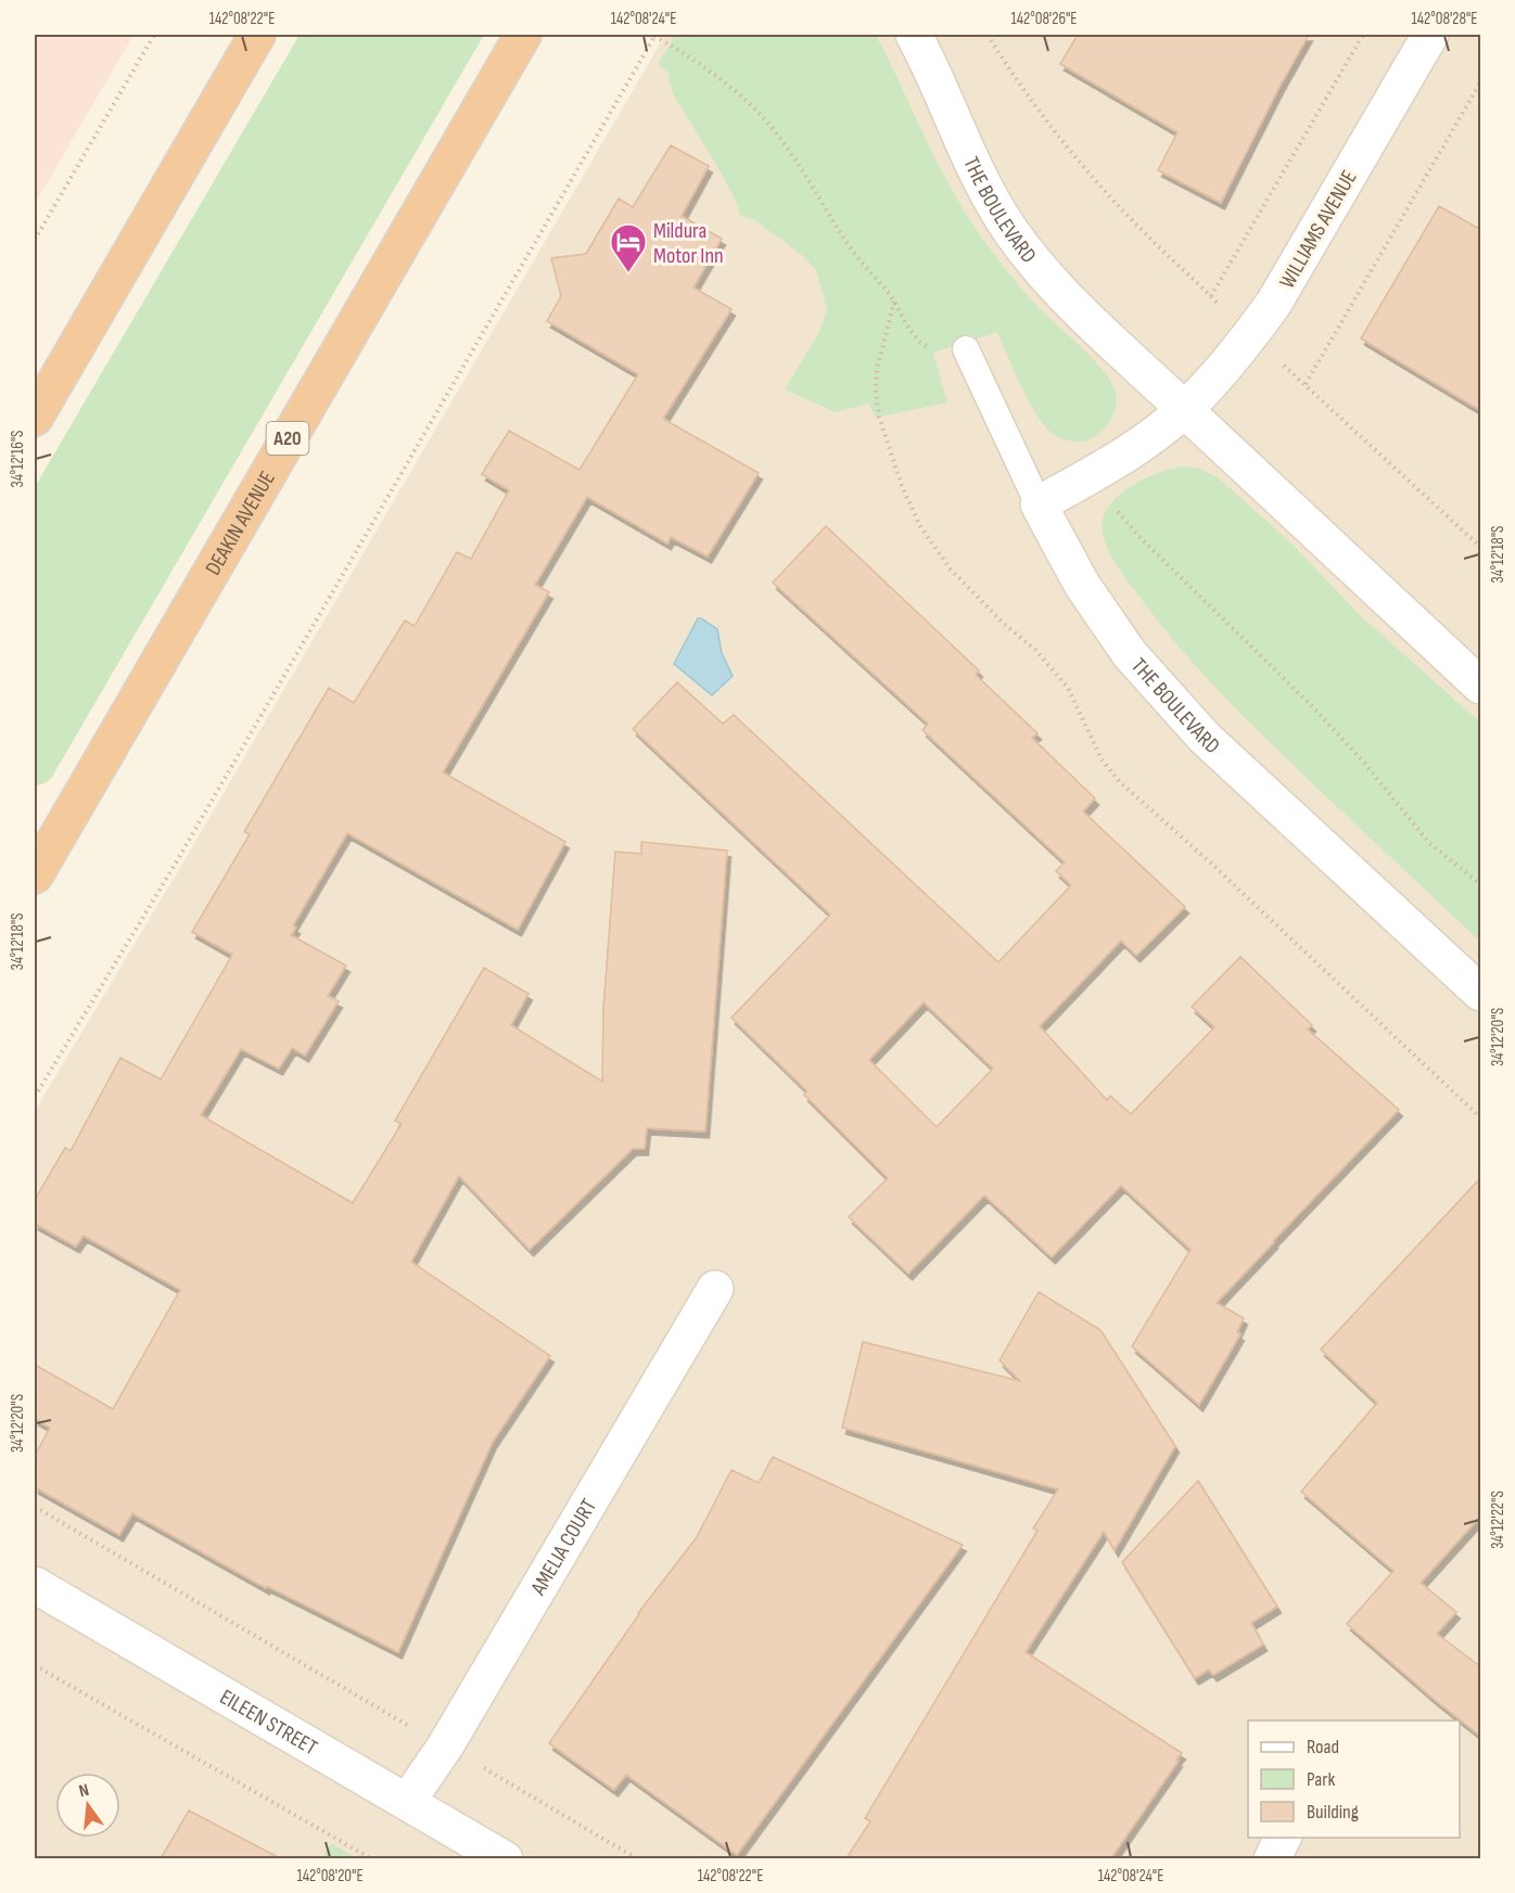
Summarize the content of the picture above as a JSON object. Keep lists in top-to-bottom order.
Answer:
{
  "streets": {
    "highway": ["A20", "DEAKIN AVENUE"],
    "street": [
      "THE BOULEVARD",
      "WILLIAMS AVENUE",
      "AMELIA COURT",
      "EILEEN STREET"
    ]
  },
  "crossings": [
    ["THE BOULEVARD", "WILLIAMS AVENUE"],
    ["AMELIA COURT", "EILEEN STREET"]
  ],
  "places": {
    "hotel": ["Mildura Motor Inn"]
  },
  "legend": ["Road", "Park", "Building"],
  "north": "top",
  "coordinates": [
    "142°08'22\"E",
    "142°08'24\"E",
    "142°08'26\"E",
    "142°08'28\"E",
    "34°12'16\"S",
    "34°12'18\"S",
    "34°12'20\"S",
    "34°12'22\"S",
    "142°08'20\"E"
  ]
}
